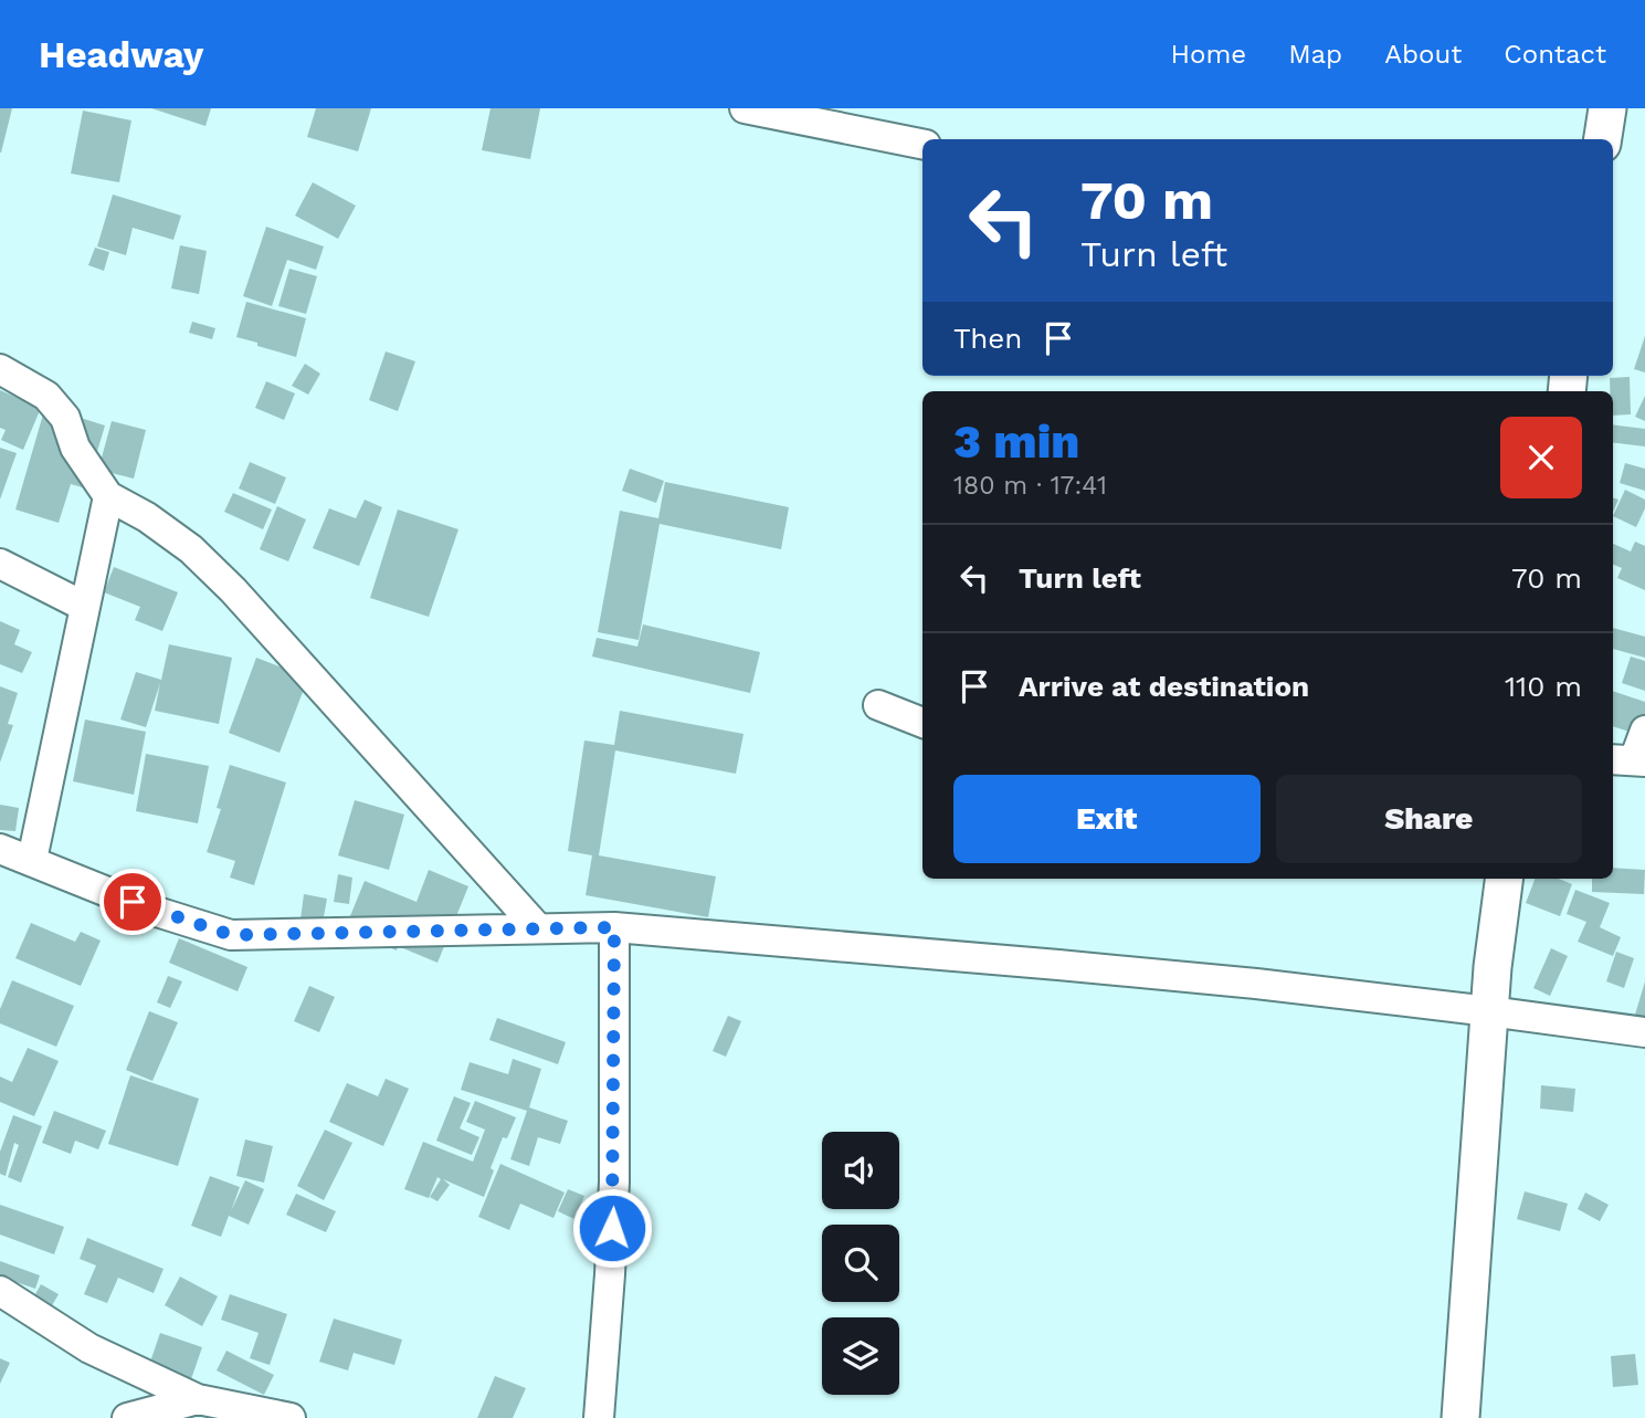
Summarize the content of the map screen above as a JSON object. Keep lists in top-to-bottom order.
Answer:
{
  "page": {
    "header": "Headway",
    "nav": [
      "Home",
      "Map",
      "About",
      "Contact"
    ],
    "turn": ["70 m", "Turn left"],
    "then": "Then",
    "heading": ["3 min", "180 m · 17:41"],
    "list": [
      {
        "name": "Turn left",
        "value": "70 m"
      },
      {
        "name": "Arrive at destination",
        "value": "110 m"
      }
    ],
    "buttons": ["Exit", "Share"]
  }
}
